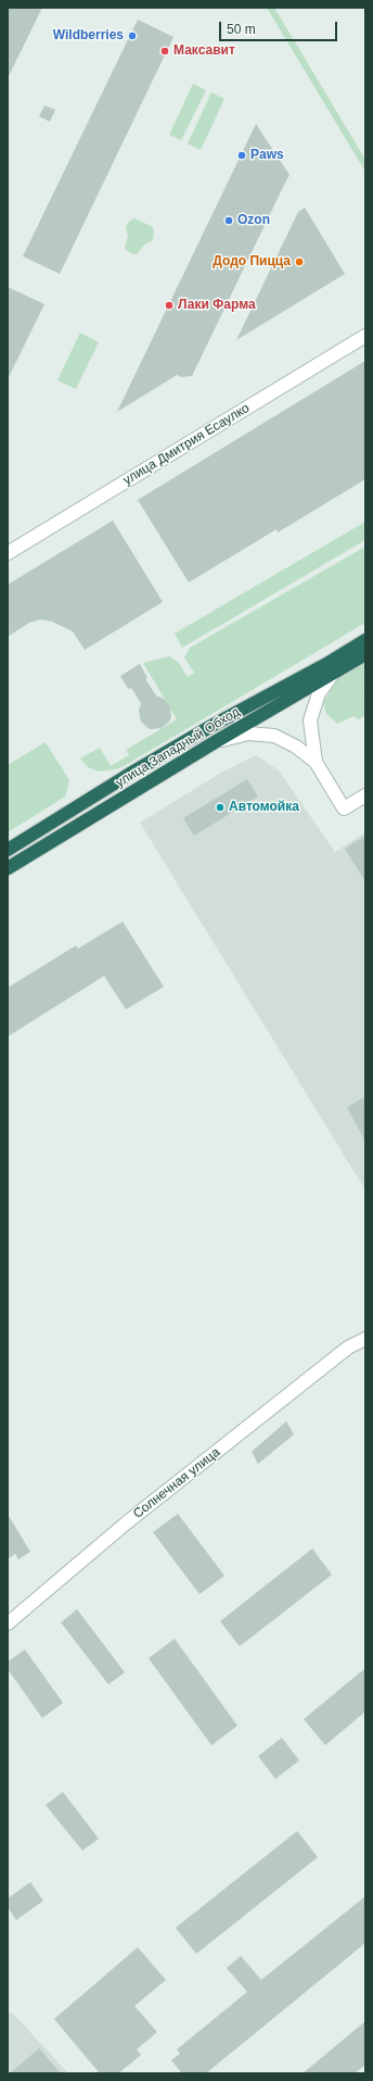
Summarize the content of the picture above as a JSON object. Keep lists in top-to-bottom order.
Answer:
{
  "streets": {
    "highway": ["улица Западный Обход"],
    "street": ["улица Дмитрия Есаулко", "Солнечная улица"]
  },
  "places": [
    "Wildberries",
    "Максавит",
    "Paws",
    "Ozon",
    "Додо Пицца",
    "Лаки Фарма",
    "Автомойка"
  ],
  "scale_bar": "50 m"
}
